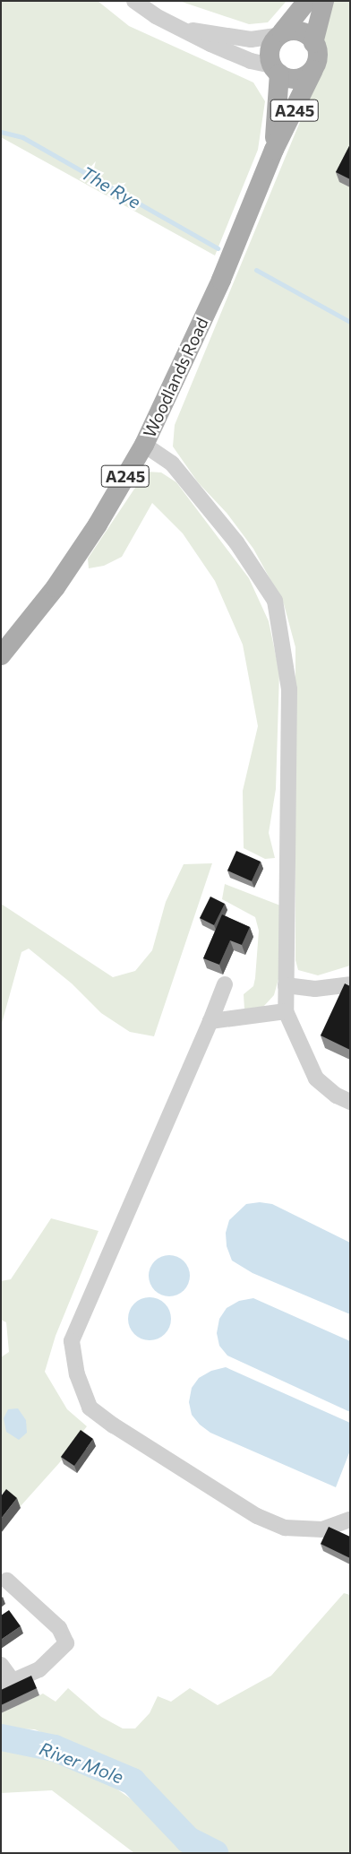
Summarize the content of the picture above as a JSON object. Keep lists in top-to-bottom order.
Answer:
{
  "streets": {
    "main road": ["A245", "Woodlands Road"]
  },
  "water": ["The Rye", "River Mole"]
}
